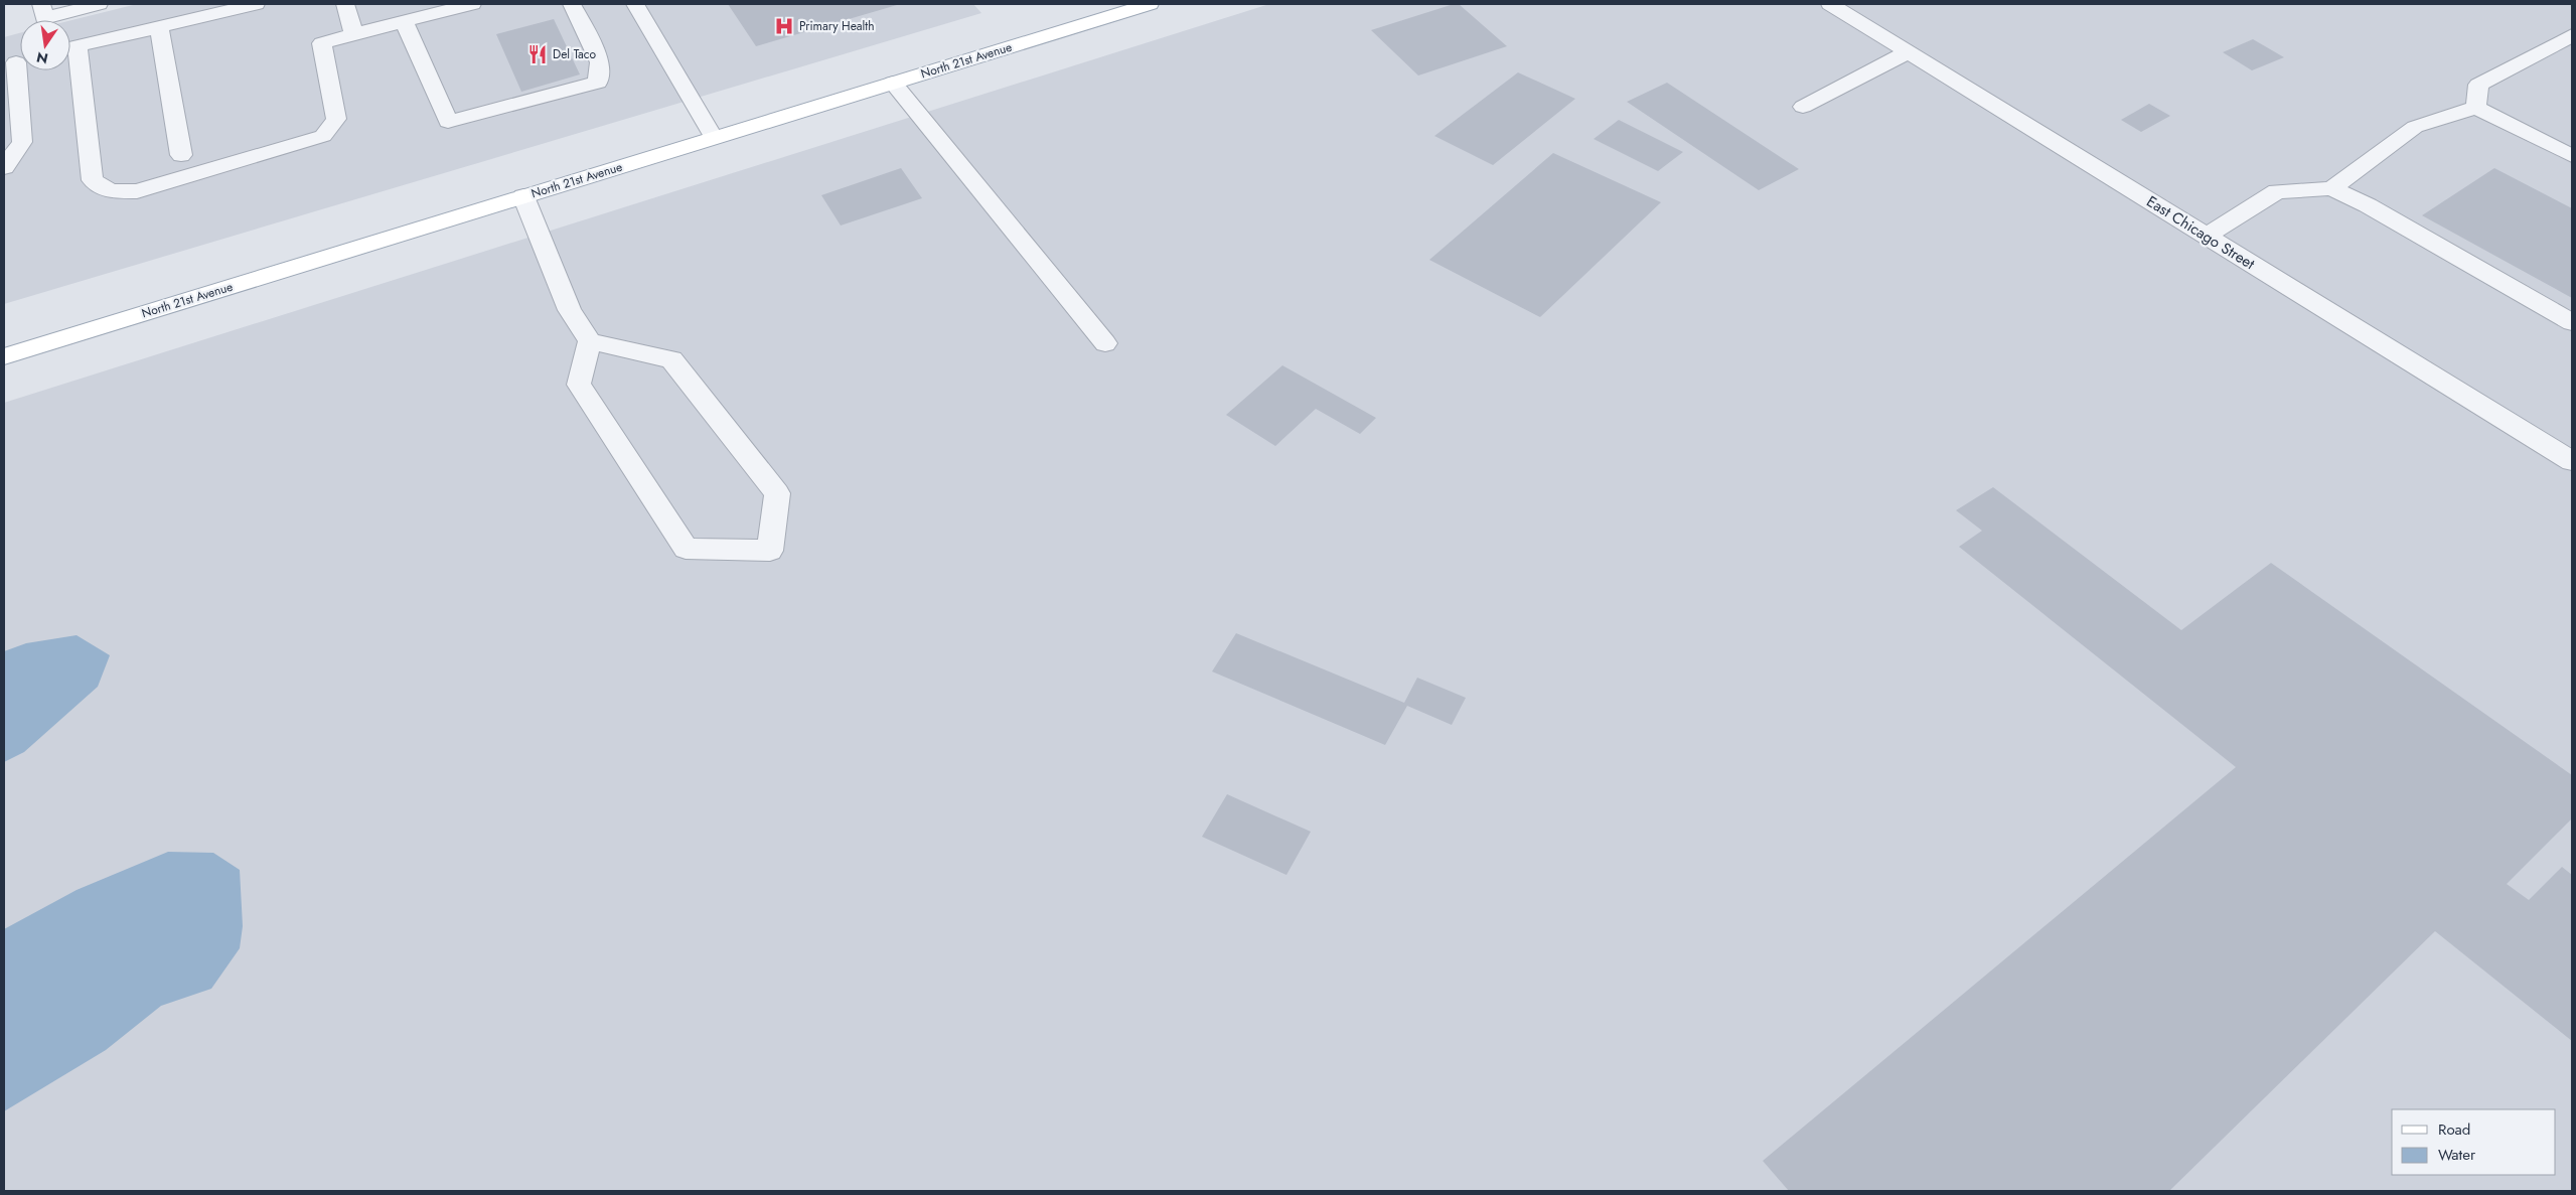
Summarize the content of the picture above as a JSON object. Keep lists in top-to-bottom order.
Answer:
{
  "streets": {
    "main road": ["North 21st Avenue"],
    "street": ["East Chicago Street"]
  },
  "places": {
    "hospital": ["Primary Health"],
    "restaurant": ["Del Taco"]
  },
  "legend": ["Road", "Water"],
  "north": "bottom"
}
